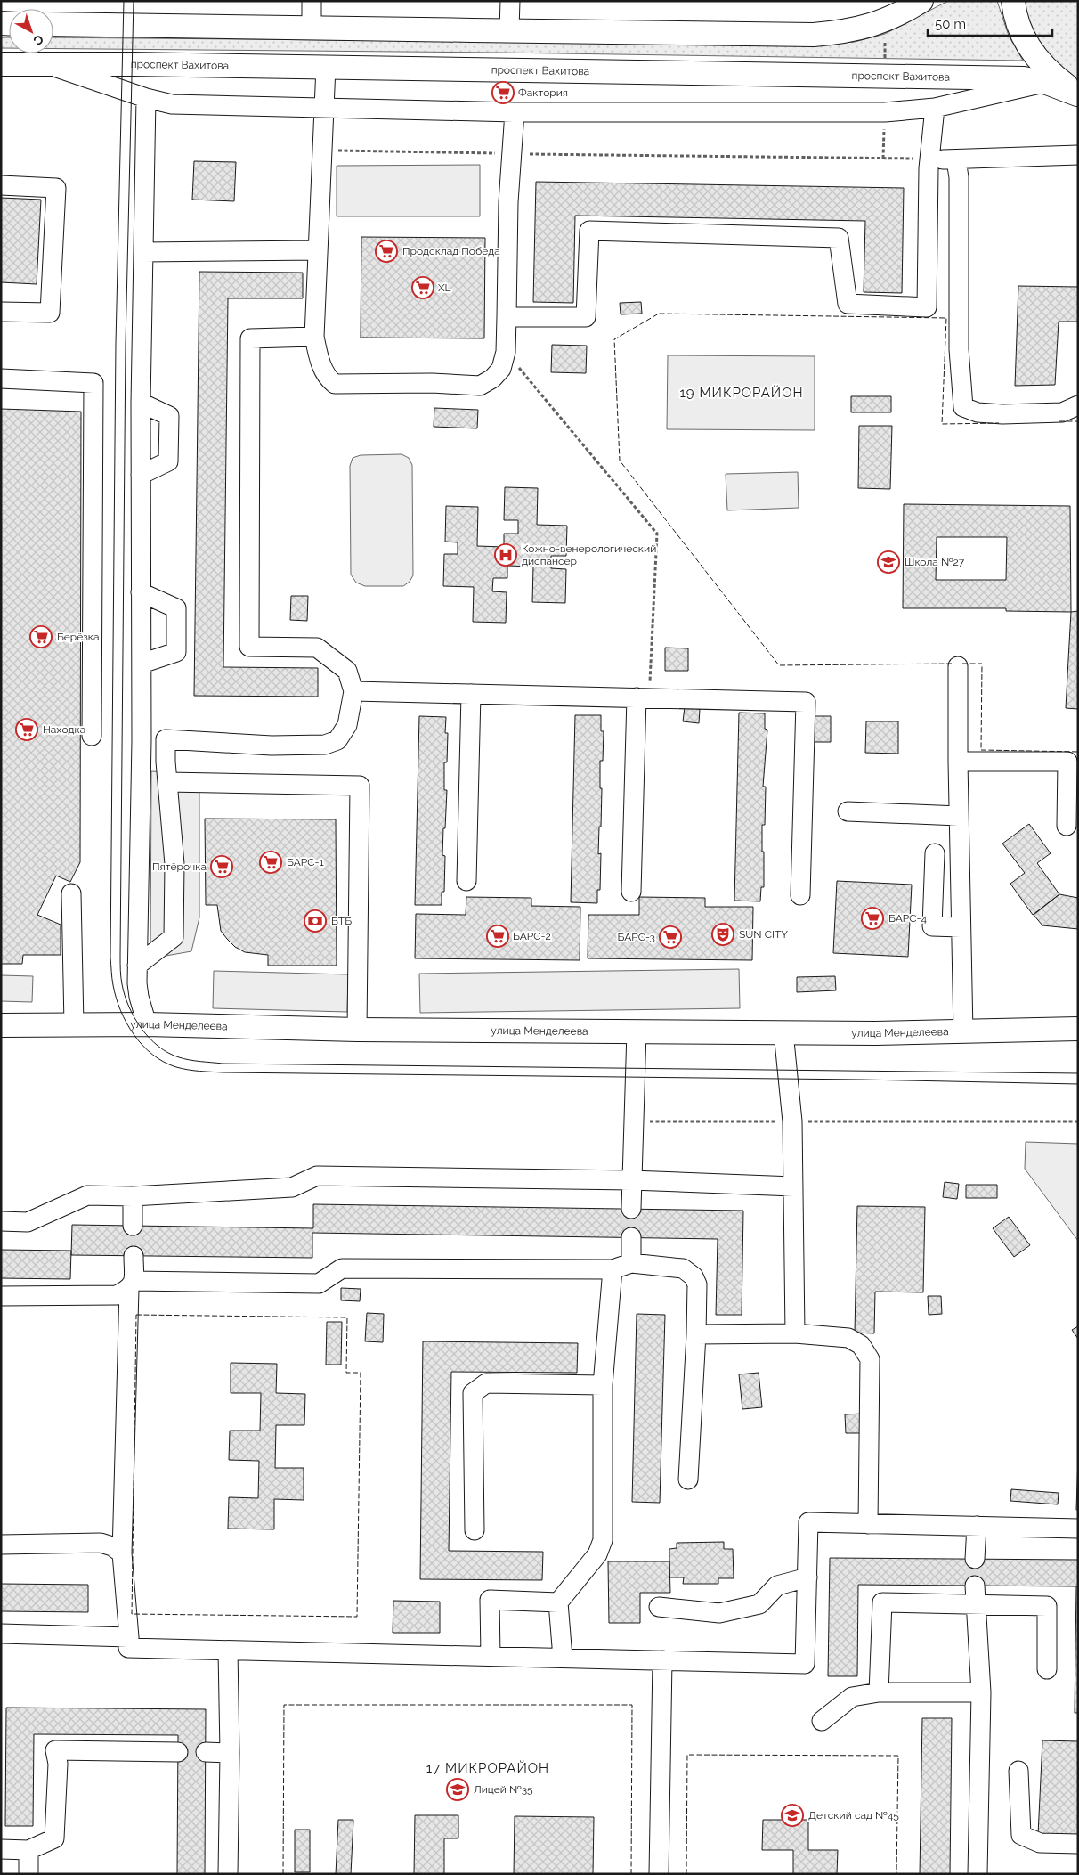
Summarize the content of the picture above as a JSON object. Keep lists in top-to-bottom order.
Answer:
{
  "streets": {
    "main road": ["проспект Вахитова", "улица Менделеева"]
  },
  "districts": ["19 МИКРОРАЙОН", "17 МИКРОРАЙОН"],
  "places": {
    "supermarket": [
      "Фактория",
      "Продсклад Победа",
      "XL",
      "Берёзка",
      "Находка",
      "БАРС-1",
      "Пятёрочка",
      "БАРС-4",
      "БАРС-2",
      "БАРС-3"
    ],
    "hospital": ["Кожно-венерологический диспансер"],
    "school or university": ["Школа №27", "Лицей №35", "Детский сад №45"],
    "bank": ["ВТБ"],
    "theatre": ["SUN CITY"]
  },
  "scale_bar": "50 m",
  "north": "bottom right"
}
